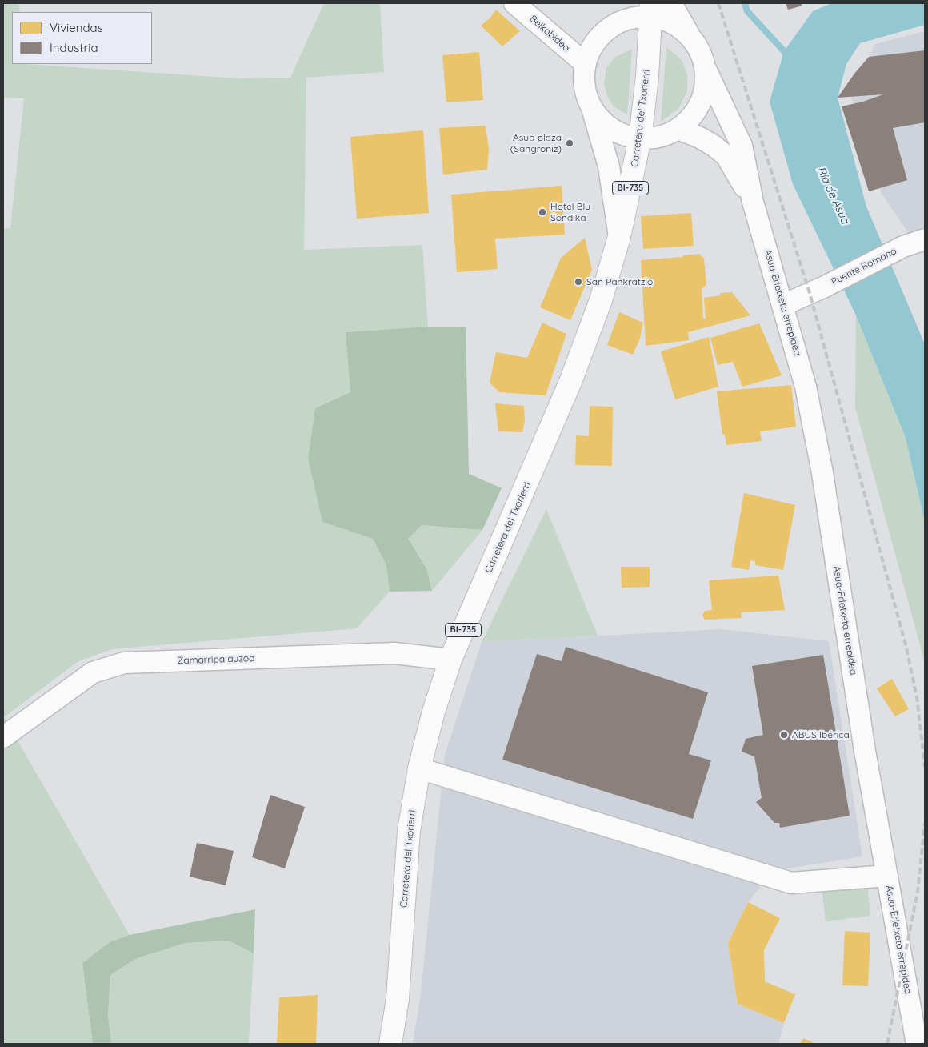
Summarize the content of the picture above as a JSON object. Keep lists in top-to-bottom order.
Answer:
{
  "streets": {
    "main road": ["Carretera del Txorierri", "BI-735"],
    "street": [
      "Beikabidea",
      "Puente Romano",
      "Asua-Erletxeta errepidea",
      "Zamarripa auzoa"
    ]
  },
  "crossings": [
    ["Carretera del Txorierri", "Zamarripa auzoa"],
    ["Puente Romano", "Asua-Erletxeta errepidea"]
  ],
  "water": ["Ría de Asua"],
  "places": [
    "Asua plaza (Sangroniz)",
    "Hotel Blu Sondika",
    "San Pankratzio",
    "ABUS Ibérica"
  ],
  "legend": ["Viviendas", "Industria"]
}
